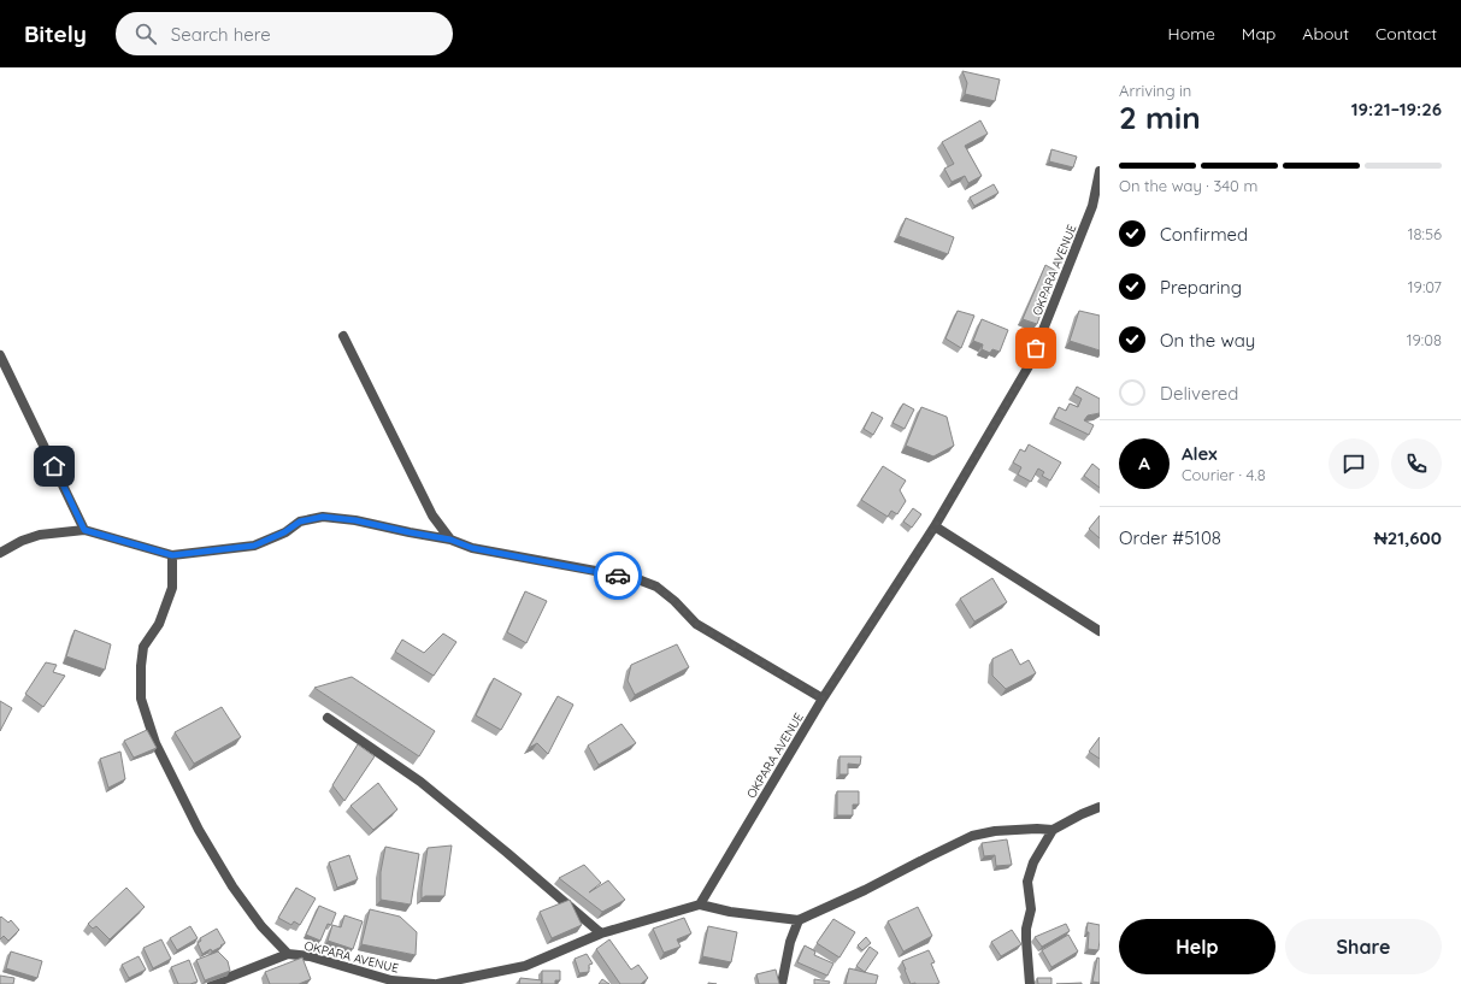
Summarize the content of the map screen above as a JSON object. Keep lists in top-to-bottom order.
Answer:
{
  "streets": {
    "street": ["OKPARA AVENUE"]
  },
  "page": {
    "header": "Bitely",
    "search": "Search here",
    "nav": [
      "Home",
      "Map",
      "About",
      "Contact"
    ],
    "heading": ["2 min", "Arriving in", "19:21–19:26"],
    "panel": [
      "Alex",
      "Courier · 4.8",
      "Order #5108",
      "₦21,600"
    ],
    "bar": "On the way · 340 m",
    "list": [
      ["Confirmed", "18:56"],
      ["Preparing", "19:07"],
      ["On the way", "19:08"],
      "Delivered"
    ],
    "round": "A",
    "buttons": ["Help", "Share"]
  }
}
